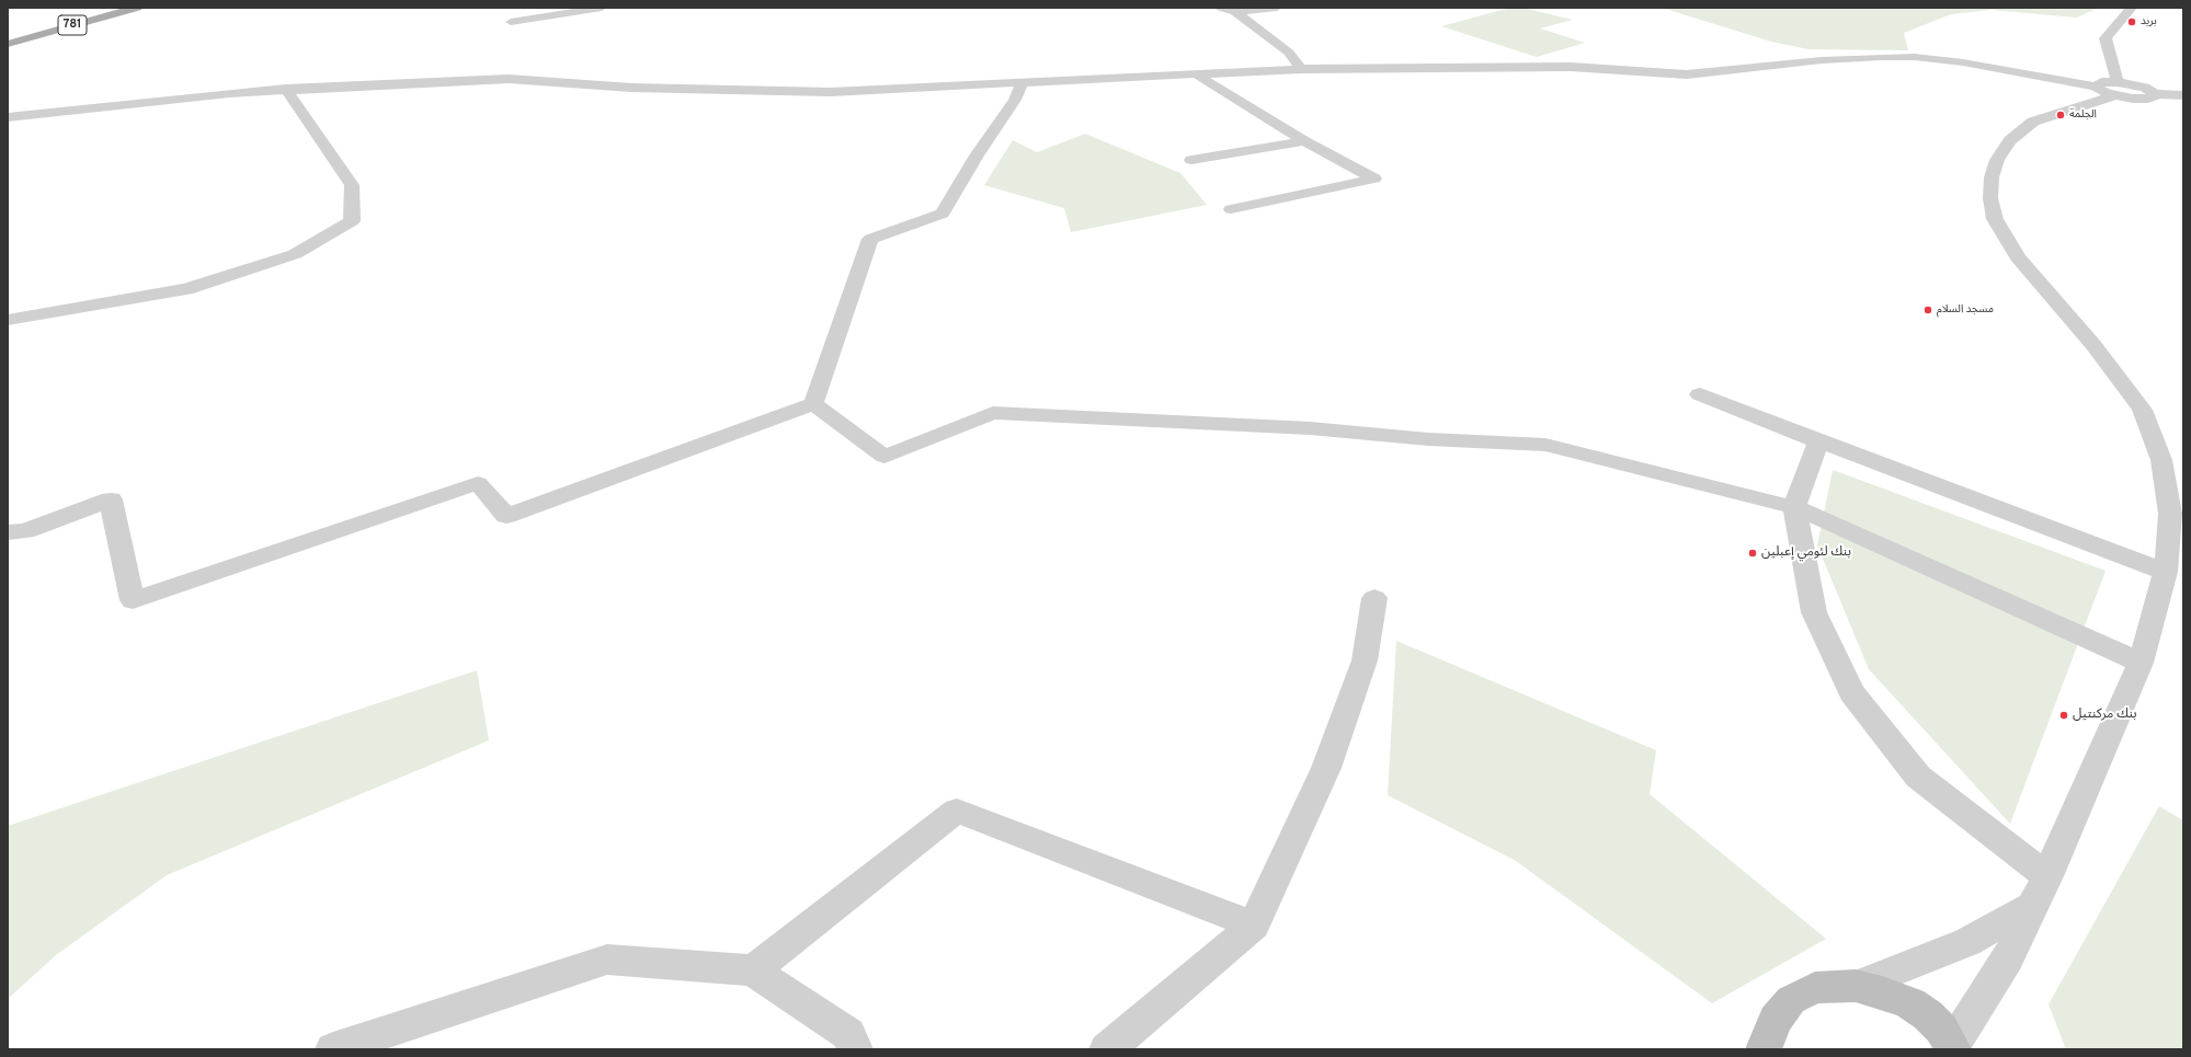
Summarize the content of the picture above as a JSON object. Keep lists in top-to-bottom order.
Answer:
{
  "streets": {
    "main road": ["781"]
  },
  "places": [
    "بريد",
    "الجلمة",
    "مسجد السلام",
    "بنك لئومي إعبلين",
    "بنك مركنتيل"
  ]
}
